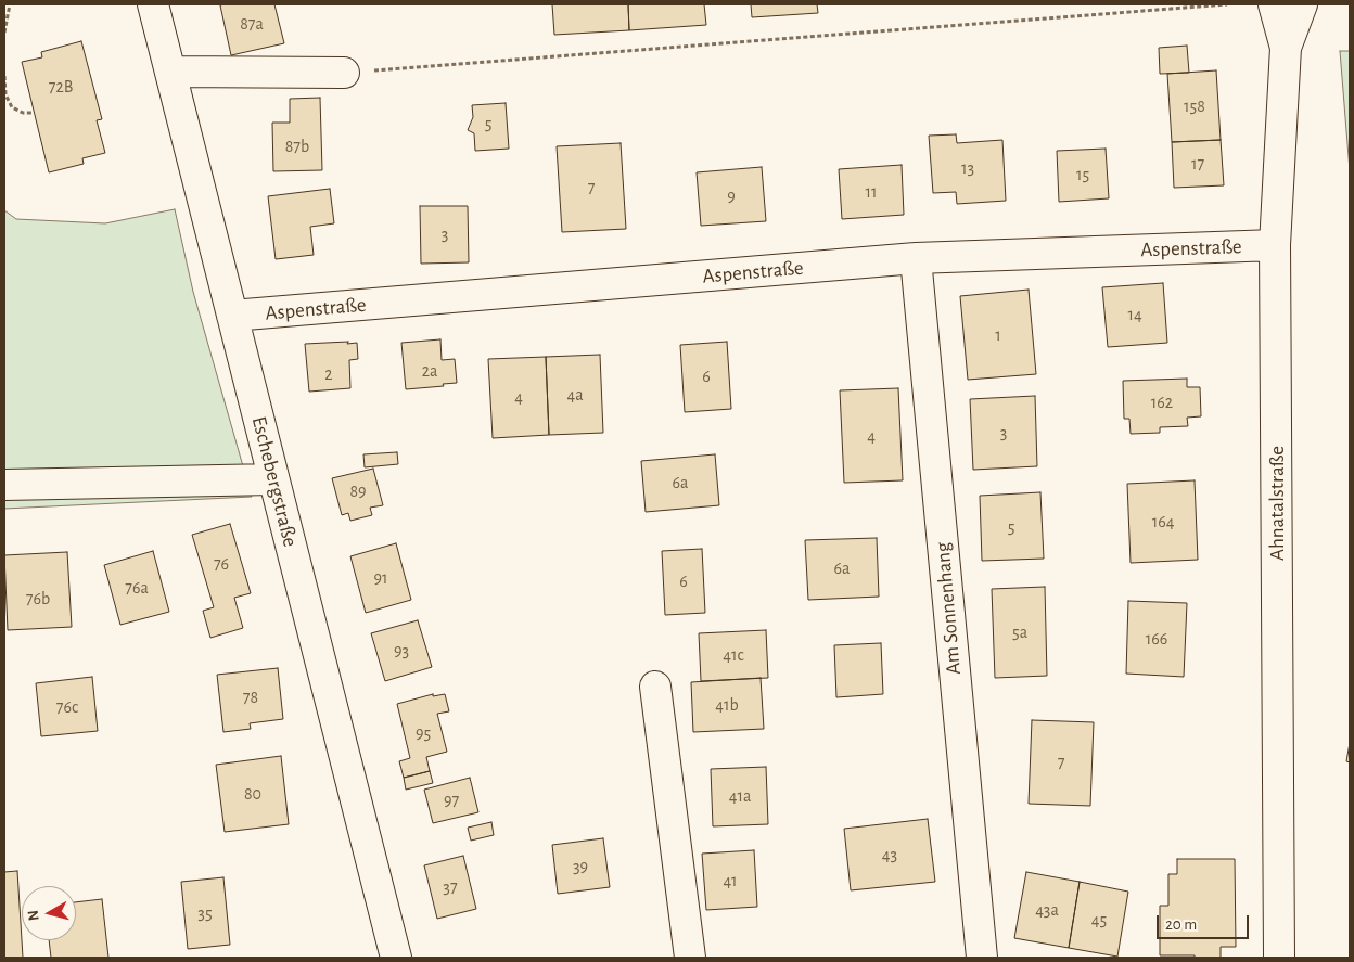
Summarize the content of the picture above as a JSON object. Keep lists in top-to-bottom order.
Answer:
{
  "streets": {
    "street": [
      "Aspenstraße",
      "Eschebergstraße",
      "Ahnatalstraße",
      "Am Sonnenhang"
    ]
  },
  "crossings": [
    ["Aspenstraße", "Eschebergstraße"],
    ["Aspenstraße", "Ahnatalstraße"],
    ["Aspenstraße", "Am Sonnenhang"]
  ],
  "house_numbers": [
    "87a",
    "72B",
    "158",
    "5",
    "87b",
    "17",
    "13",
    "15",
    "7",
    "11",
    "9",
    "3",
    "14",
    "1",
    "2a",
    "2",
    "6",
    "4a",
    "4",
    "162",
    "3",
    "4",
    "6a",
    "89",
    "164",
    "5",
    "76",
    "6a",
    "91",
    "6",
    "76a",
    "76b",
    "5a",
    "166",
    "93",
    "41c",
    "78",
    "41b",
    "76c",
    "95",
    "7",
    "80",
    "41a",
    "97",
    "43",
    "39",
    "41",
    "37",
    "43a",
    "35",
    "45"
  ],
  "scale_bar": "20 m",
  "north": "left"
}
